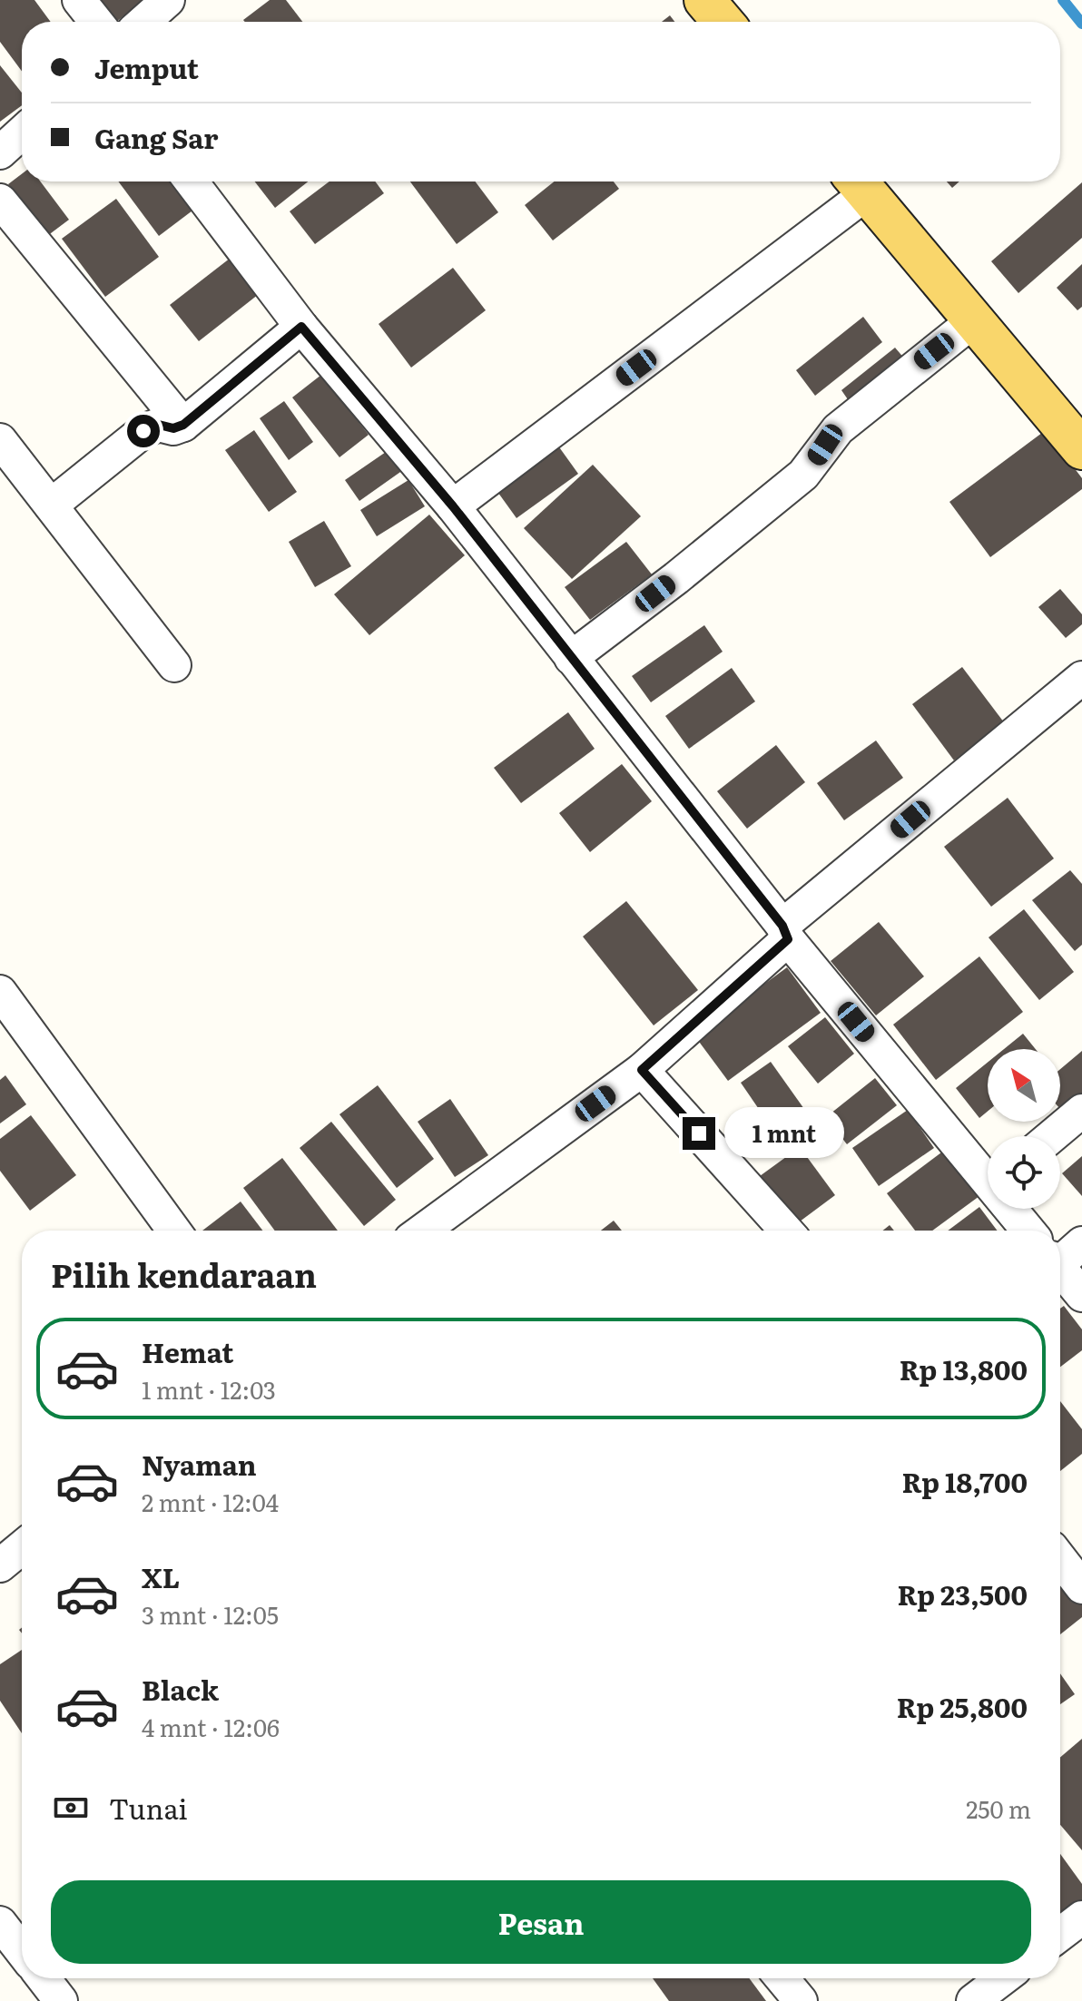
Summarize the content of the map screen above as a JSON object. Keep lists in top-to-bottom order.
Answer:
{
  "north": "top left",
  "page": {
    "banner": ["Jemput", "Gang Sar"],
    "bubble": "1 mnt",
    "heading": "Pilih kendaraan",
    "list": [
      {
        "name": "Hemat",
        "note": "1 mnt · 12:03",
        "value": "Rp 13,800"
      },
      {
        "name": "Nyaman",
        "note": "2 mnt · 12:04",
        "value": "Rp 18,700"
      },
      {
        "name": "XL",
        "note": "3 mnt · 12:05",
        "value": "Rp 23,500"
      },
      {
        "name": "Black",
        "note": "4 mnt · 12:06",
        "value": "Rp 25,800"
      }
    ],
    "pay": ["Tunai", "250 m"],
    "buttons": "Pesan"
  }
}
